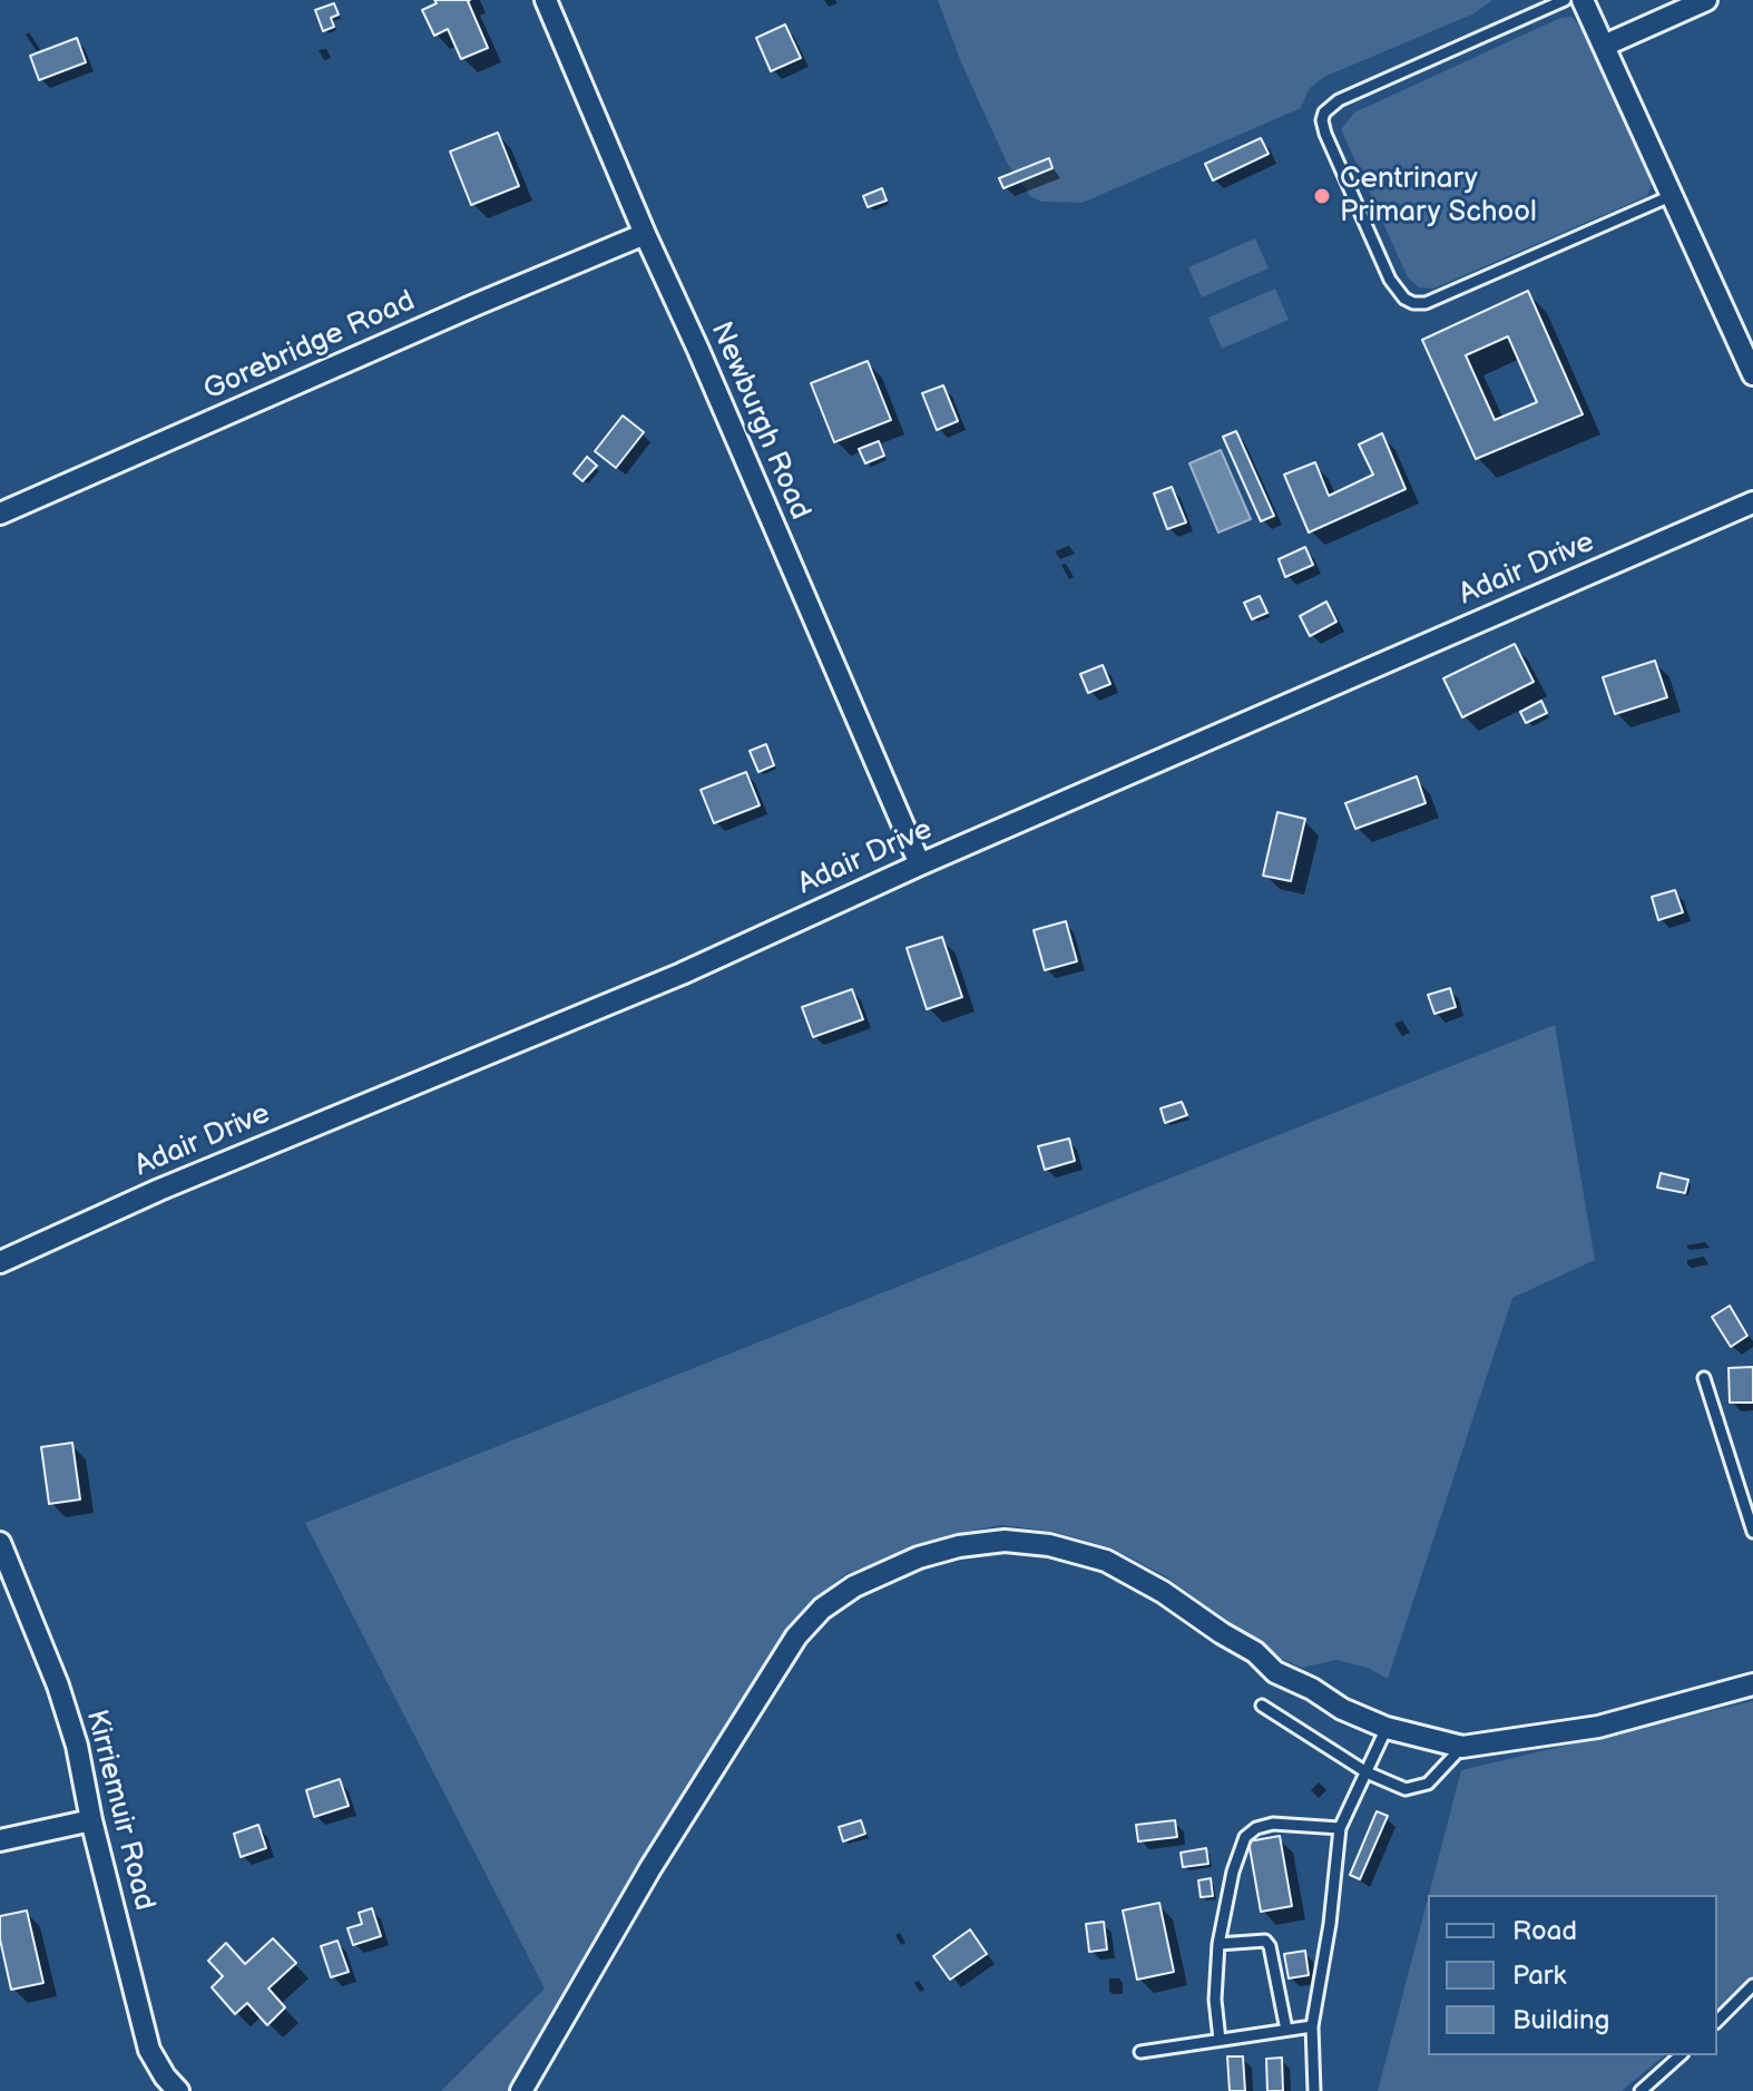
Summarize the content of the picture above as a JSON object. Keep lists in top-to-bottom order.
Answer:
{
  "streets": {
    "street": [
      "Gorebridge Road",
      "Newburgh Road",
      "Adair Drive",
      "Kirriemuir Road"
    ]
  },
  "crossings": [
    ["Gorebridge Road", "Newburgh Road"],
    ["Newburgh Road", "Adair Drive"]
  ],
  "places": ["Centrinary Primary School"],
  "legend": ["Road", "Park", "Building"]
}
